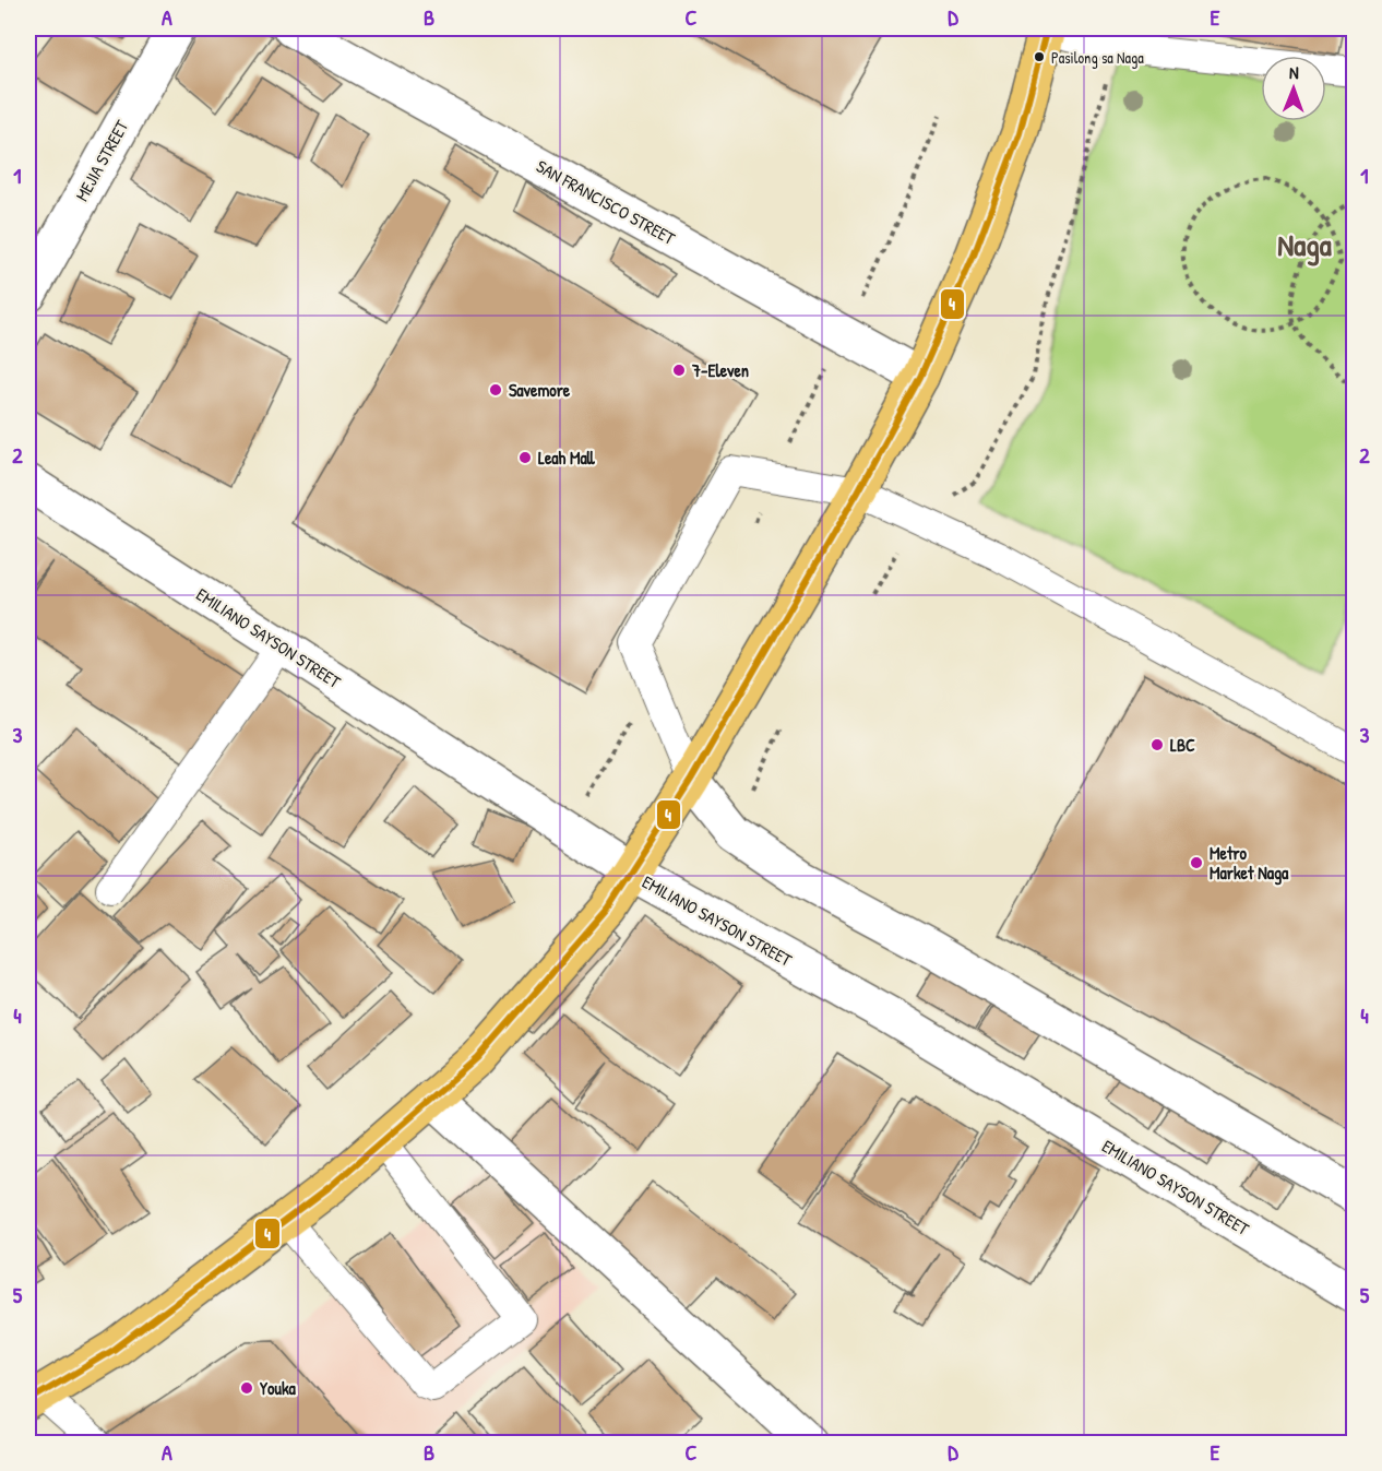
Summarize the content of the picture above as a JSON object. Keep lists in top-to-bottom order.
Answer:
{
  "streets": {
    "street": ["MEJIA STREET", "SAN FRANCISCO STREET", "EMILIANO SAYSON STREET"]
  },
  "districts": ["Naga"],
  "places": [
    "Pasilong sa Naga",
    "7-Eleven",
    "Savemore",
    "Leah Mall",
    "LBC",
    "Metro Market Naga",
    "Youka"
  ],
  "lines": ["transit line 4"],
  "north": "top",
  "grid": {
    "columns": [
      "A",
      "B",
      "C",
      "D",
      "E"
    ],
    "rows": [
      "1",
      "2",
      "3",
      "4",
      "5"
    ]
  }
}
